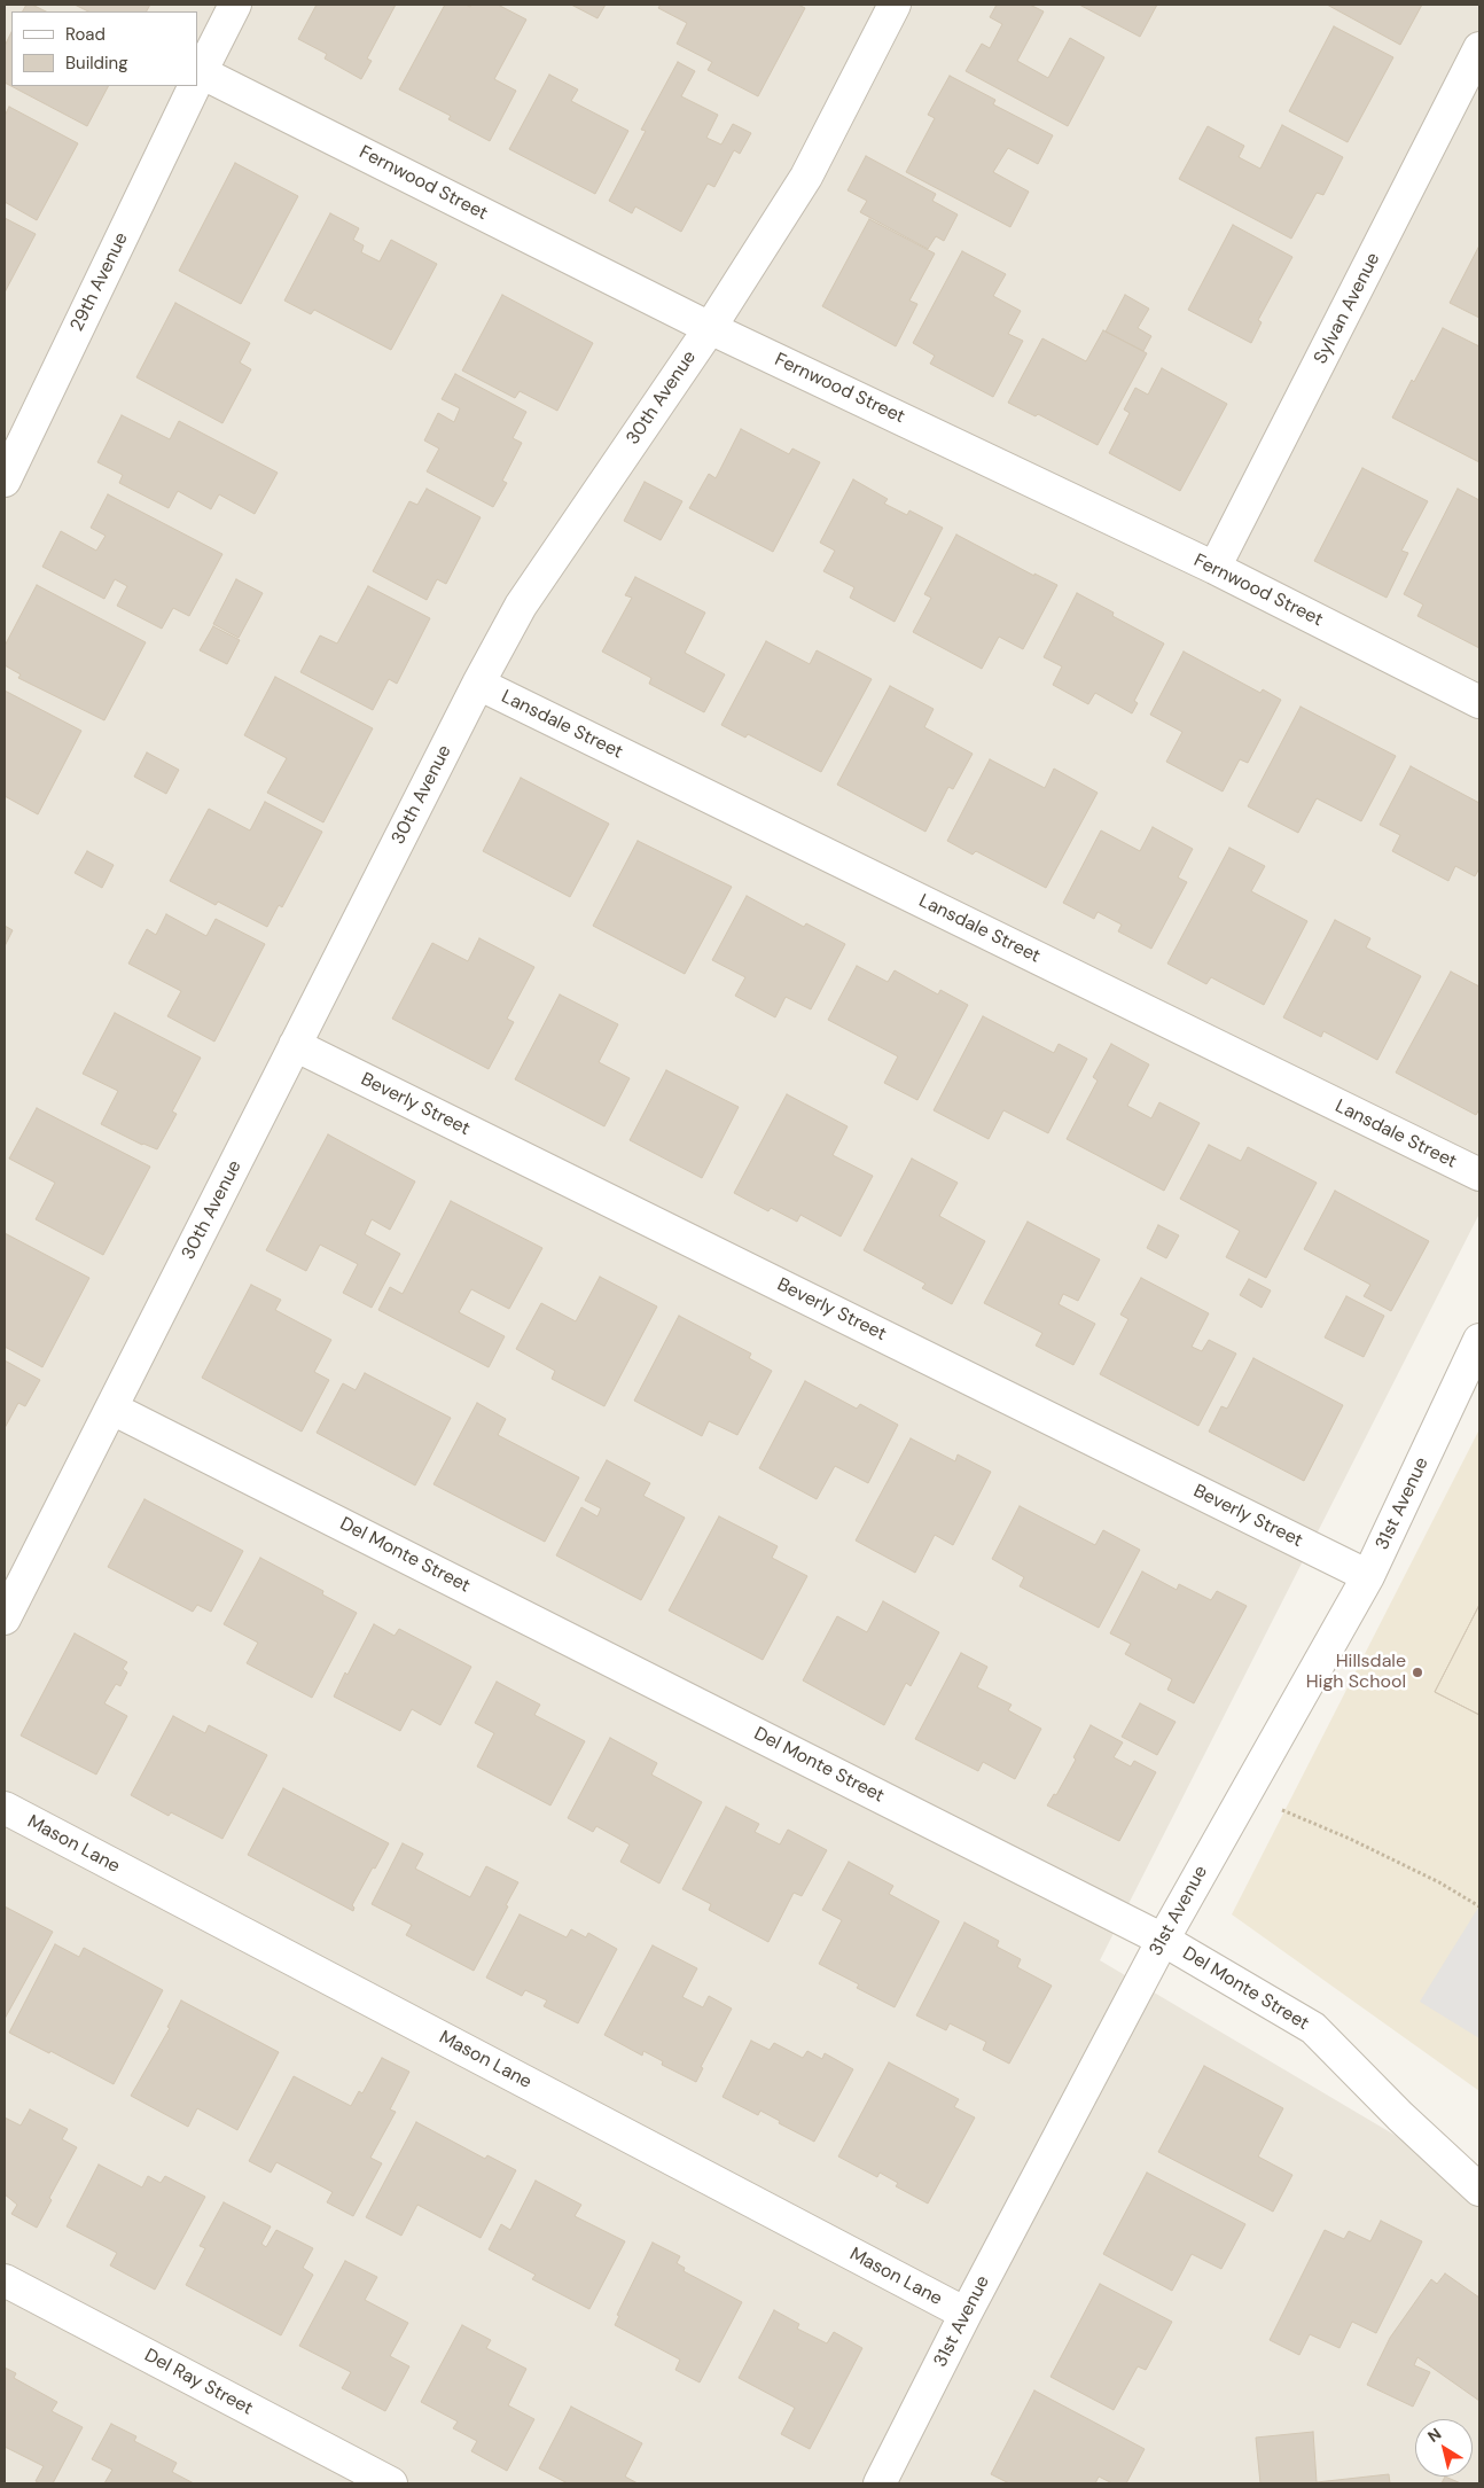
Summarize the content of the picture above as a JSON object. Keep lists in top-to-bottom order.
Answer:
{
  "streets": {
    "street": [
      "Fernwood Street",
      "29th Avenue",
      "Sylvan Avenue",
      "30th Avenue",
      "Lansdale Street",
      "Beverly Street",
      "31st Avenue",
      "Del Monte Street",
      "Mason Lane",
      "Del Ray Street"
    ]
  },
  "crossings": [
    ["Fernwood Street", "29th Avenue"],
    ["Fernwood Street", "Sylvan Avenue"],
    ["Fernwood Street", "30th Avenue"],
    ["30th Avenue", "Lansdale Street"],
    ["30th Avenue", "Beverly Street"],
    ["30th Avenue", "Del Monte Street"],
    ["Beverly Street", "31st Avenue"],
    ["31st Avenue", "Del Monte Street"],
    ["31st Avenue", "Mason Lane"]
  ],
  "places": ["Hillsdale High School"],
  "legend": ["Road", "Building"],
  "north": "top left"
}
